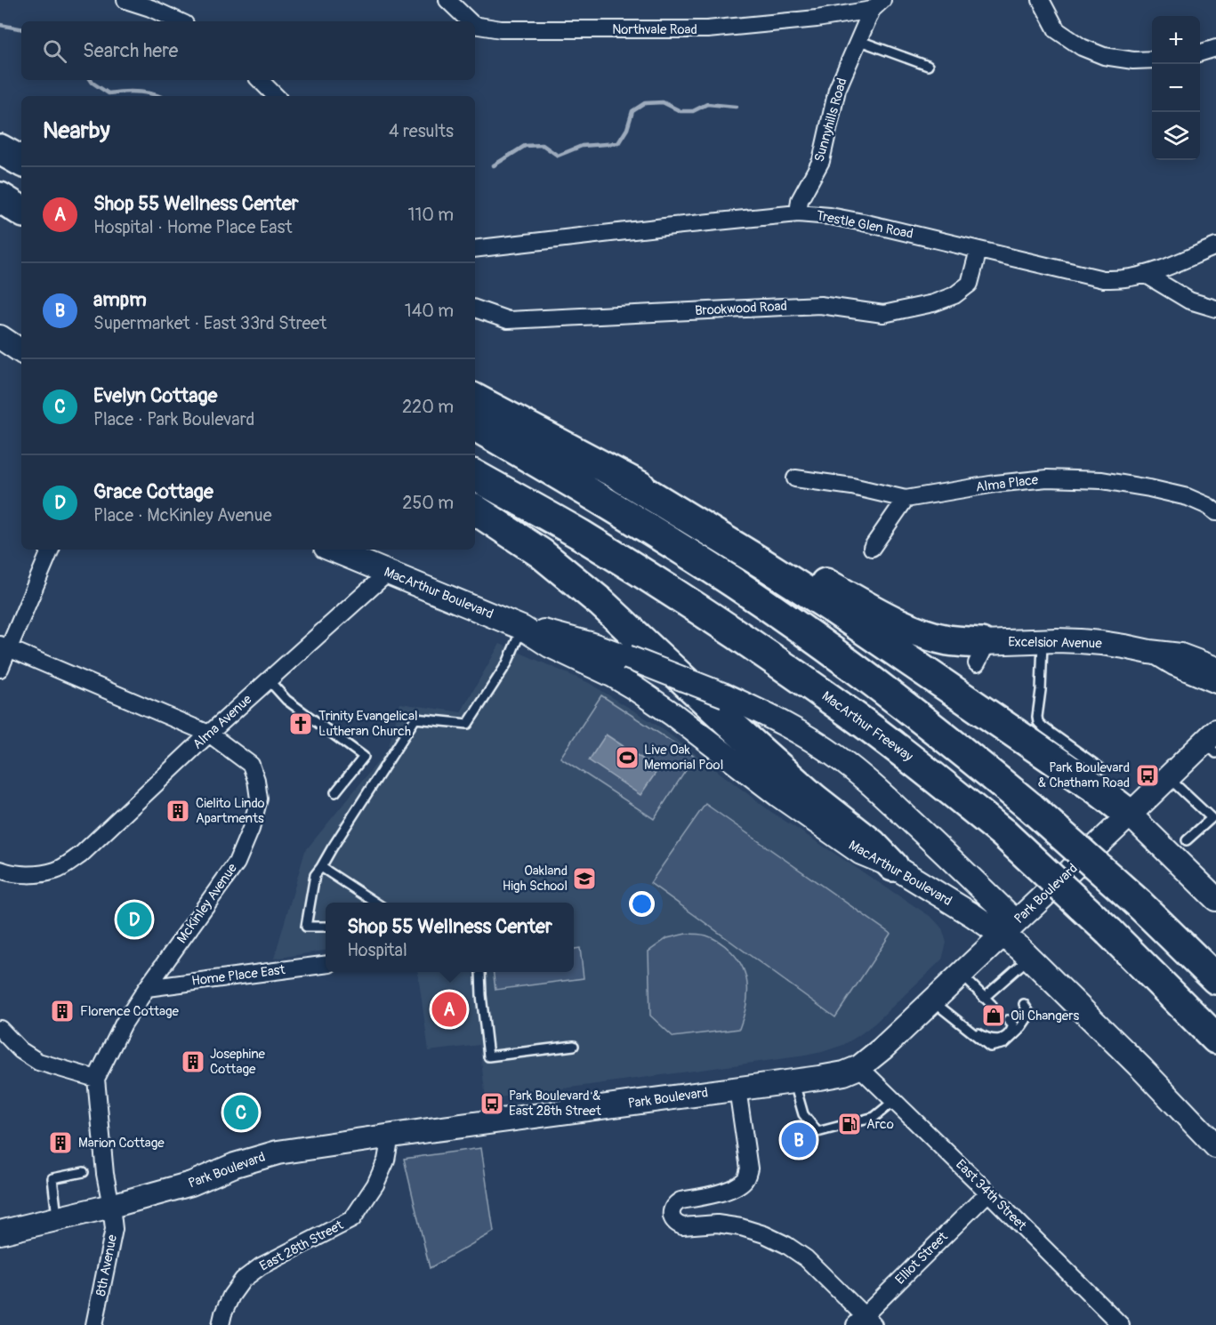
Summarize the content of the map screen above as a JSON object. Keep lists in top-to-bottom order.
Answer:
{
  "streets": {
    "highway": ["MacArthur Freeway"],
    "main road": ["MacArthur Boulevard", "Excelsior Avenue", "Park Boulevard"],
    "street": [
      "Northvale Road",
      "Sunnyhills Road",
      "Trestle Glen Road",
      "Brookwood Road",
      "Alma Place",
      "Alma Avenue",
      "McKinley Avenue",
      "Home Place East",
      "East 34th Street",
      "East 28th Street",
      "Elliot Street",
      "8th Avenue"
    ]
  },
  "crossings": [
    ["Northvale Road", "Sunnyhills Road"],
    ["Sunnyhills Road", "Trestle Glen Road"],
    ["Trestle Glen Road", "Brookwood Road"],
    ["MacArthur Boulevard", "Alma Avenue"],
    ["MacArthur Boulevard", "Park Boulevard"],
    ["Alma Avenue", "McKinley Avenue"],
    ["Park Boulevard", "East 34th Street"],
    ["Park Boulevard", "East 28th Street"],
    ["Park Boulevard", "8th Avenue"],
    ["McKinley Avenue", "Home Place East"],
    ["East 34th Street", "Elliot Street"]
  ],
  "places": {
    "church": ["Trinity Evangelical Lutheran Church"],
    "sports": ["Live Oak Memorial Pool"],
    "bus stop": ["Park Boulevard & Chatham Road", "Park Boulevard & East 28th Street"],
    "building": [
      "Cielito Lindo Apartments",
      "Florence Cottage",
      "Josephine Cottage",
      "Marion Cottage"
    ],
    "school or university": ["Oakland High School"],
    "shop": ["Oil Changers"],
    "fuel station": ["Arco"]
  },
  "page": {
    "map_buttons": ["+", "−"],
    "search": "Search here",
    "heading": ["Nearby", "4 results"],
    "list": [
      {
        "mark": "A",
        "name": "Shop 55 Wellness Center",
        "note": "Hospital · Home Place East",
        "value": "110 m"
      },
      {
        "mark": "B",
        "name": "ampm",
        "note": "Supermarket · East 33rd Street",
        "value": "140 m"
      },
      {
        "mark": "C",
        "name": "Evelyn Cottage",
        "note": "Place · Park Boulevard",
        "value": "220 m"
      },
      {
        "mark": "D",
        "name": "Grace Cottage",
        "note": "Place · McKinley Avenue",
        "value": "250 m"
      }
    ],
    "pins": [
      "D",
      "A",
      "C",
      "B"
    ],
    "popup": ["Shop 55 Wellness Center", "Hospital"]
  }
}
